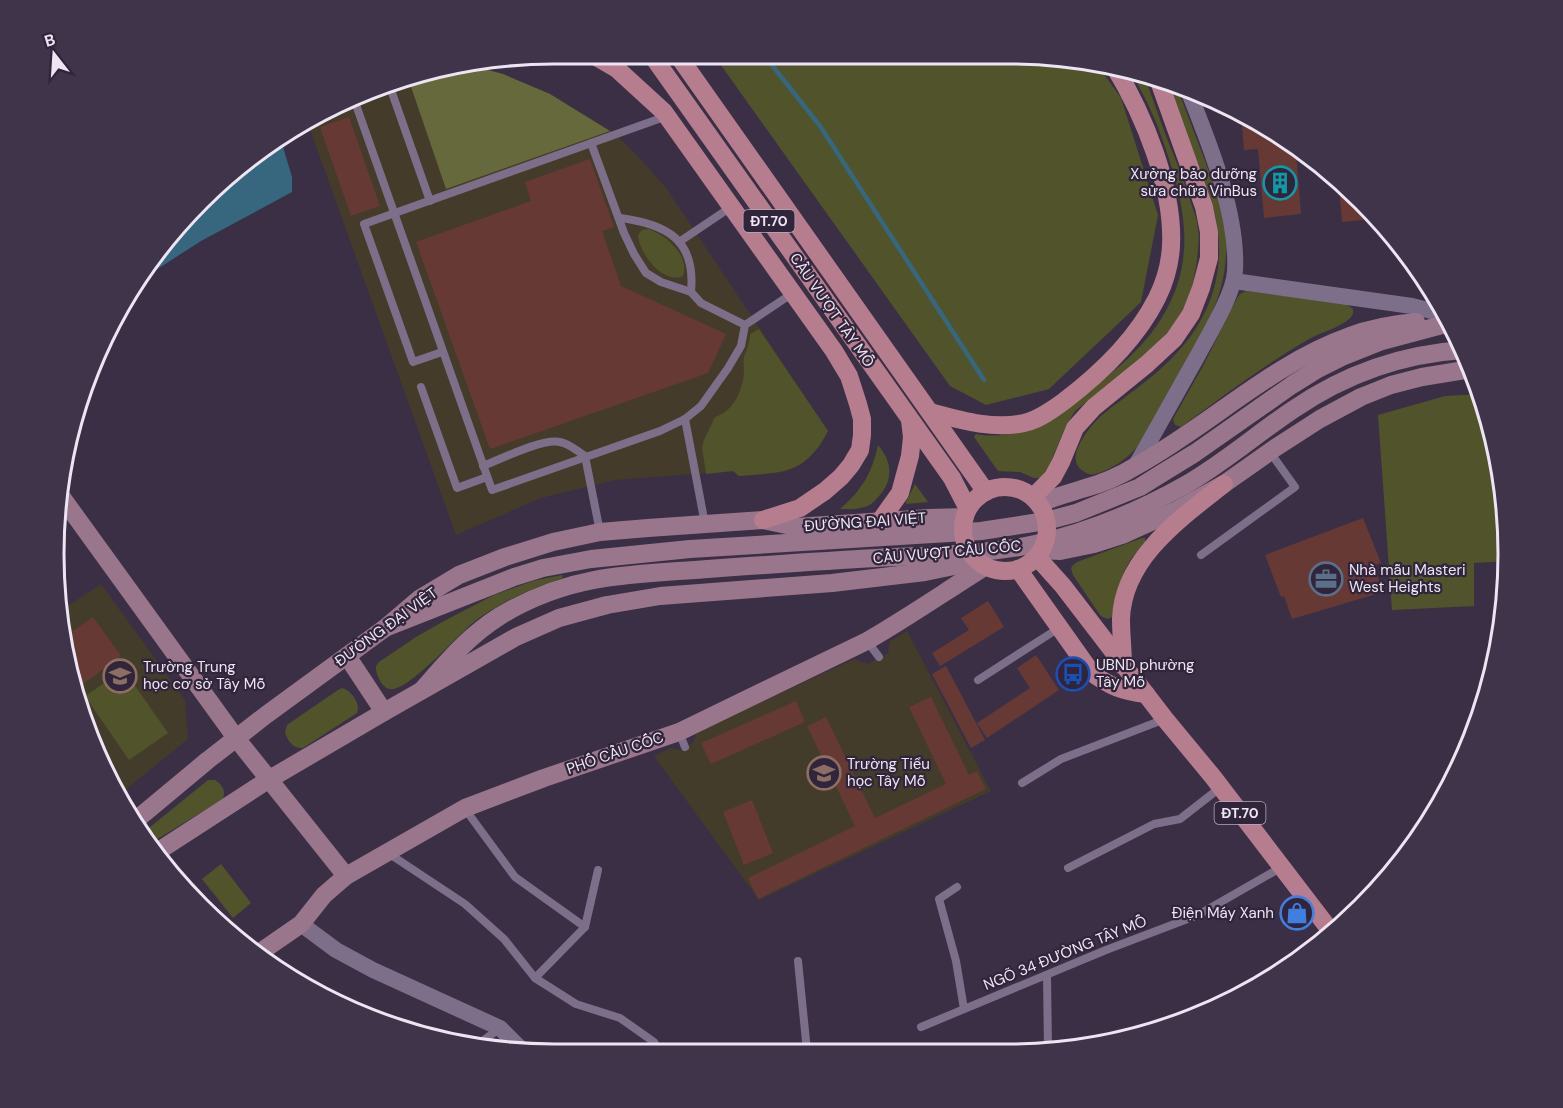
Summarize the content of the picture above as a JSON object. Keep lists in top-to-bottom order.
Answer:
{
  "streets": {
    "main road": ["ĐT.70", "CẦU VƯỢT TÂY MỖ"],
    "street": ["ĐƯỜNG ĐẠI VIỆT", "CẦU VƯỢT CẦU CỐC", "PHỐ CẦU CỐC"],
    "lane": ["NGÕ 34 ĐƯỜNG TÂY MỖ"]
  },
  "crossings": [
    ["ĐT.70", "CẦU VƯỢT TÂY MỖ"],
    ["ĐT.70", "ĐƯỜNG ĐẠI VIỆT"],
    ["ĐT.70", "PHỐ CẦU CỐC"],
    ["ĐT.70", "NGÕ 34 ĐƯỜNG TÂY MỖ"],
    ["CẦU VƯỢT TÂY MỖ", "ĐƯỜNG ĐẠI VIỆT"],
    ["CẦU VƯỢT TÂY MỖ", "PHỐ CẦU CỐC"],
    ["ĐƯỜNG ĐẠI VIỆT", "CẦU VƯỢT CẦU CỐC"],
    ["ĐƯỜNG ĐẠI VIỆT", "PHỐ CẦU CỐC"]
  ],
  "places": {
    "building": ["Xưởng bảo dưỡng sửa chữa VinBus"],
    "office": ["Nhà mẫu Masteri West Heights"],
    "bus stop": ["UBND phường Tây Mỗ"],
    "school or university": ["Trường Trung học cơ sở Tây Mỗ", "Trường Tiểu học Tây Mỗ"],
    "shop": ["Điện Máy Xanh"]
  },
  "north": "top"
}
